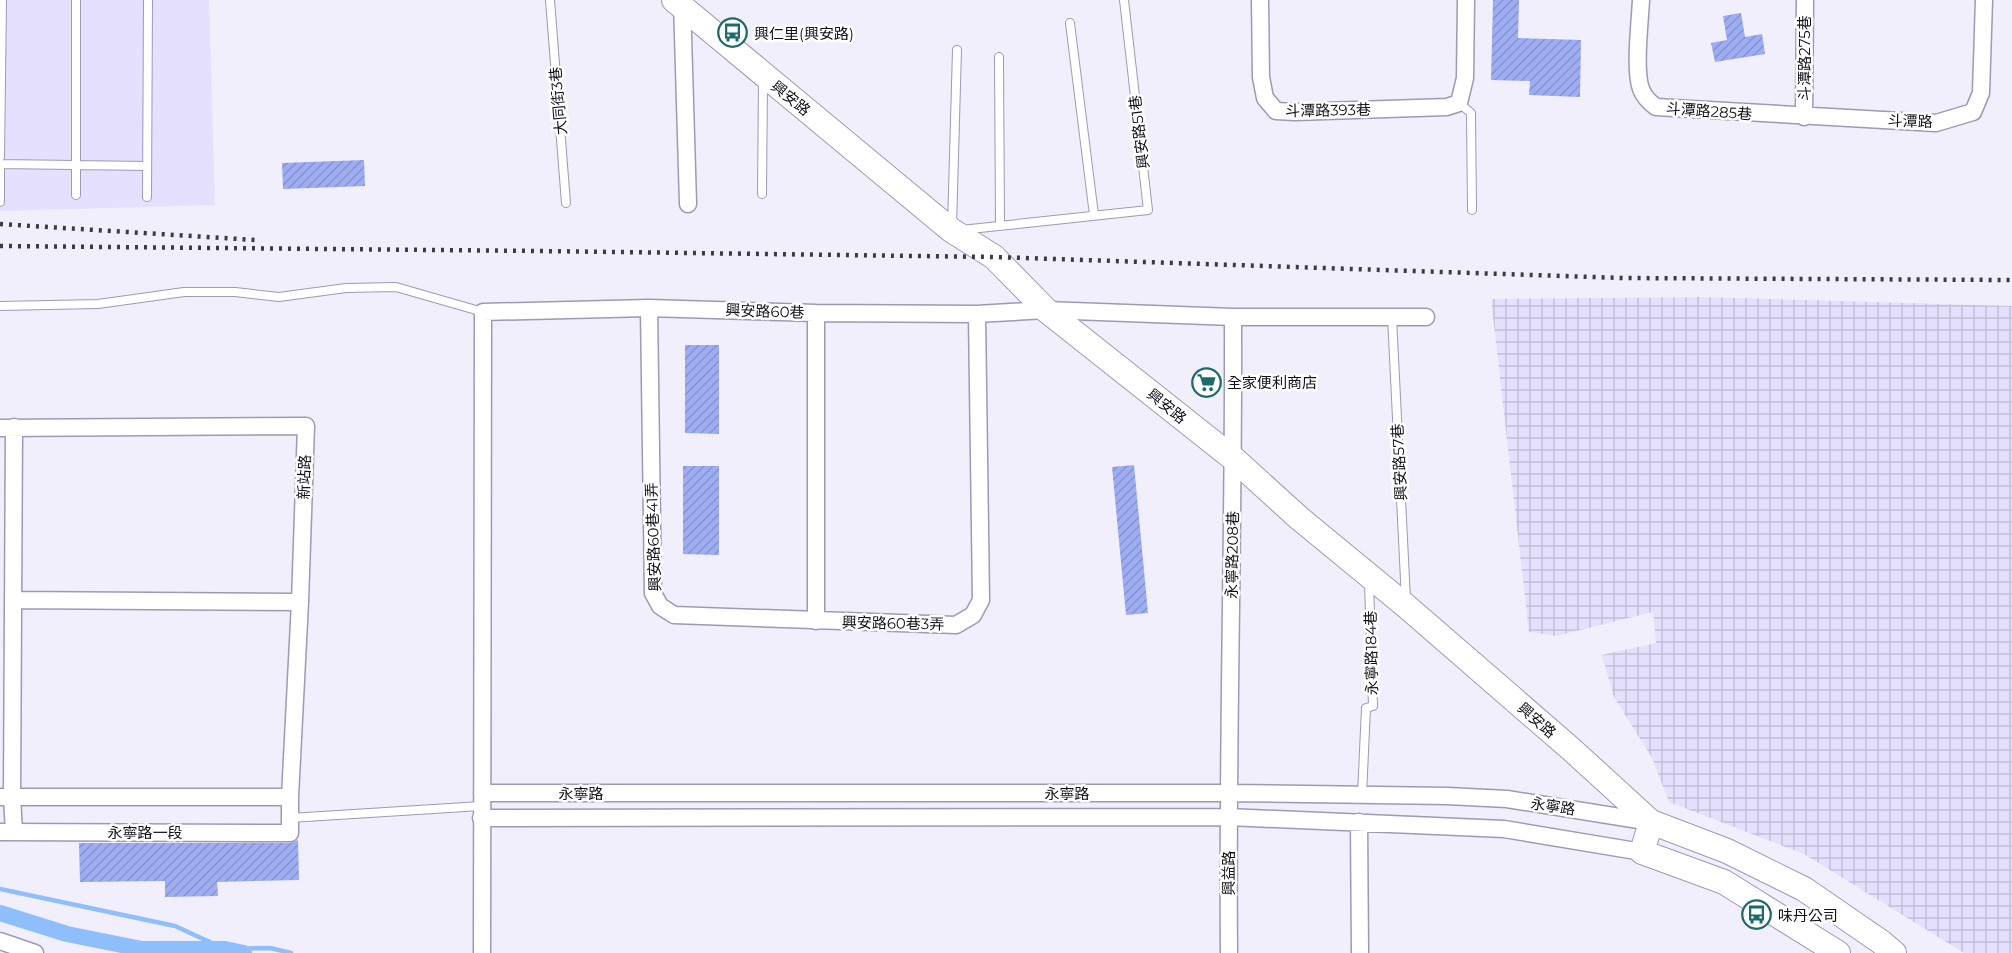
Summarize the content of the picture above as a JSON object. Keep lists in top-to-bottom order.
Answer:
{
  "streets": {
    "street": [
      "斗潭路275巷",
      "興安路",
      "斗潭路393巷",
      "斗潭路285巷",
      "斗潭路",
      "興安路60巷",
      "新站路",
      "興安路60巷41弄",
      "永寧路208巷",
      "興安路60巷3弄",
      "永寧路",
      "永寧路一段",
      "興益路"
    ],
    "lane": [
      "大同街3巷",
      "興安路51巷",
      "興安路57巷",
      "永寧路184巷"
    ]
  },
  "crossings": [
    ["斗潭路275巷", "斗潭路285巷"],
    ["斗潭路275巷", "斗潭路"],
    ["興安路", "興安路51巷"],
    ["興安路", "興安路60巷"],
    ["興安路", "興安路57巷"],
    ["興安路", "永寧路208巷"],
    ["興安路", "永寧路184巷"],
    ["興安路", "永寧路"],
    ["斗潭路285巷", "斗潭路"],
    ["興安路60巷", "興安路57巷"],
    ["興安路60巷", "興安路60巷41弄"],
    ["興安路60巷", "永寧路208巷"],
    ["興安路60巷", "興安路60巷3弄"],
    ["新站路", "永寧路一段"],
    ["興安路60巷41弄", "興安路60巷3弄"],
    ["永寧路208巷", "永寧路"],
    ["永寧路208巷", "興益路"],
    ["永寧路184巷", "永寧路"],
    ["永寧路", "興益路"]
  ],
  "places": {
    "bus stop": ["興仁里(興安路)", "味丹公司"],
    "supermarket": ["全家便利商店"]
  }
}
